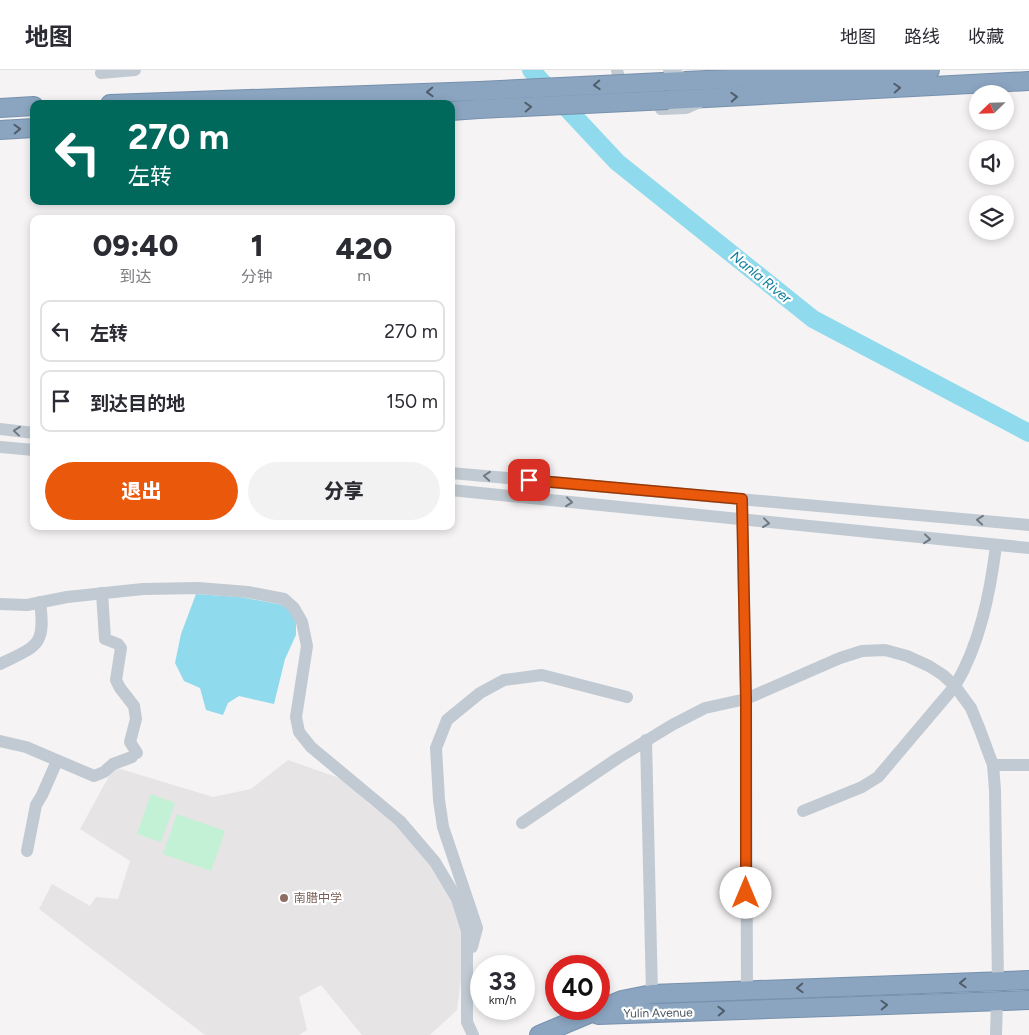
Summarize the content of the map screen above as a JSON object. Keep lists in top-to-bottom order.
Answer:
{
  "streets": {
    "highway": ["Yulin Avenue"]
  },
  "water": ["Nanla River"],
  "places": ["南腊中学"],
  "north": "bottom left",
  "page": {
    "header": "地图",
    "nav": ["地图", "路线", "收藏"],
    "turn": ["270 m", "左转"],
    "eta": [
      "09:40",
      "到达",
      "1",
      "分钟",
      "420",
      "m"
    ],
    "list": [
      {
        "name": "左转",
        "value": "270 m"
      },
      {
        "name": "到达目的地",
        "value": "150 m"
      }
    ],
    "buttons": ["退出", "分享"],
    "speed": "33 km/h",
    "limit": "40"
  }
}
